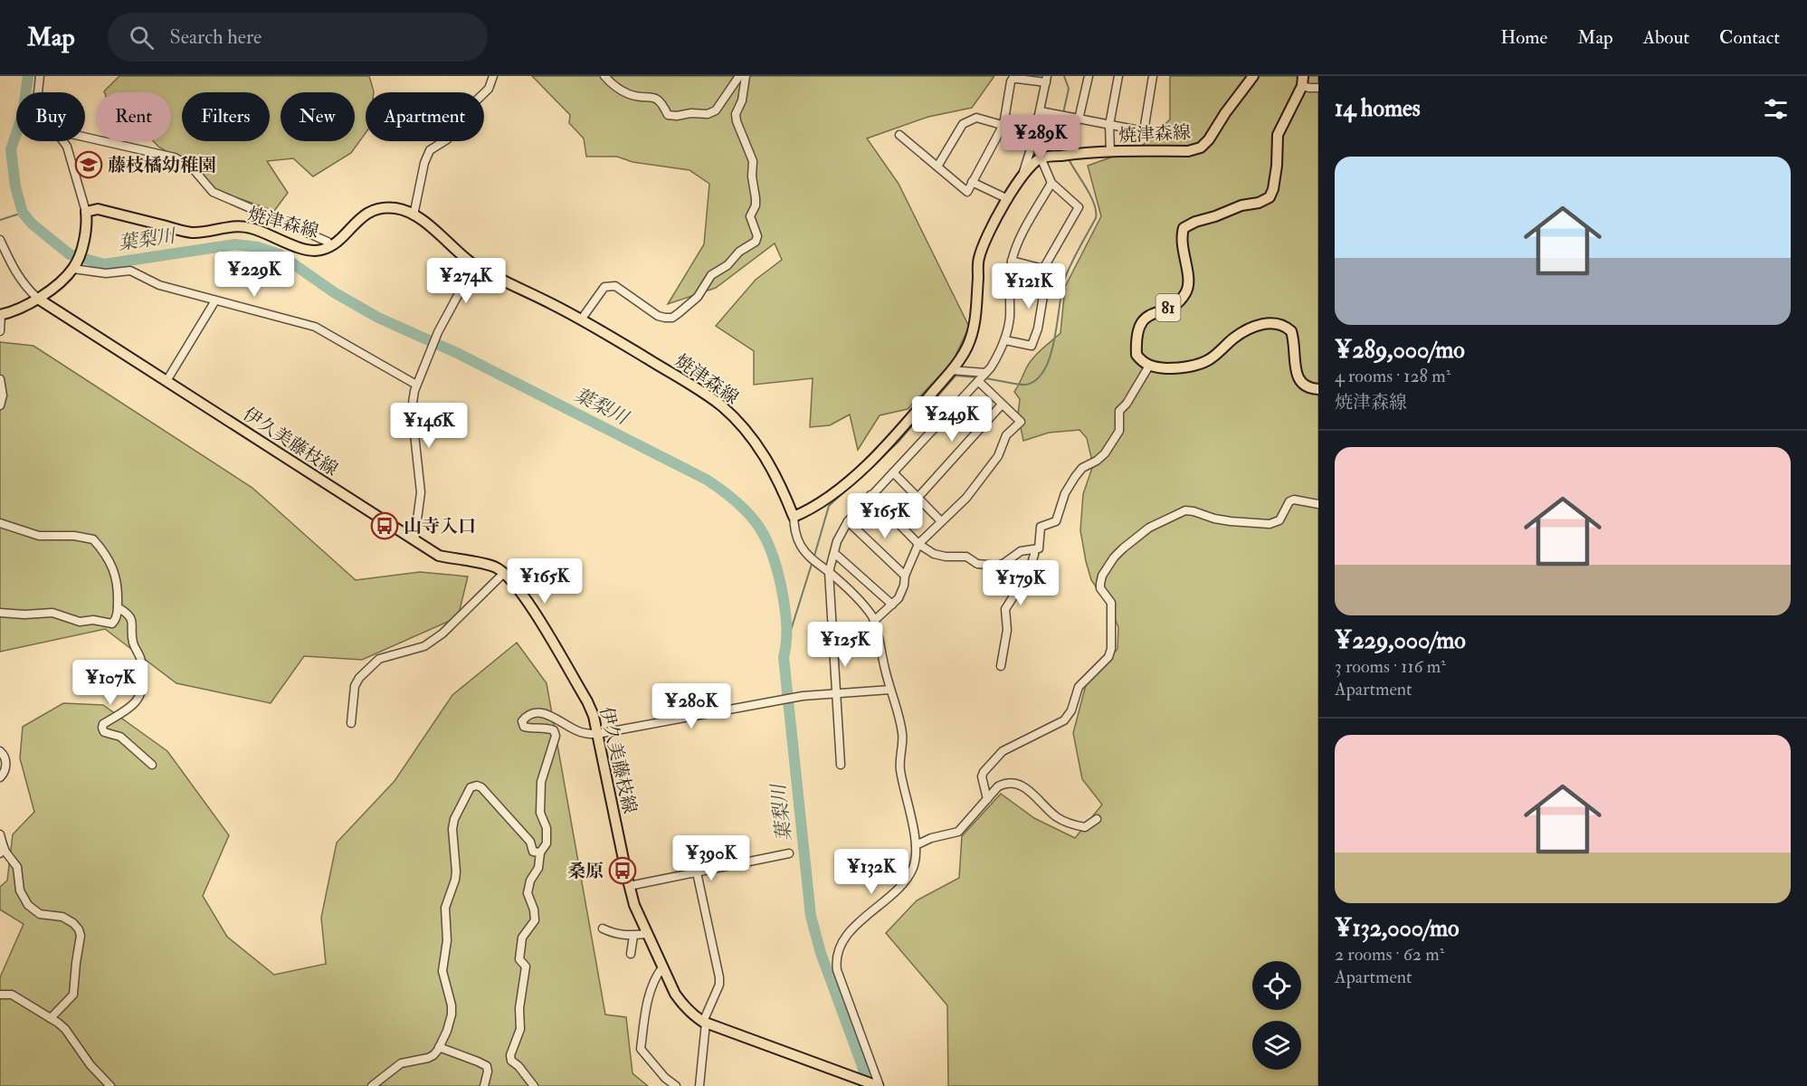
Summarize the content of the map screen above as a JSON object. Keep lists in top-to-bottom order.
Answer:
{
  "streets": {
    "main road": ["焼津森線", "81", "伊久美藤枝線"]
  },
  "water": ["葉梨川"],
  "places": {
    "school or university": ["藤枝橘幼稚園"],
    "bus stop": ["山寺入口", "桑原"]
  },
  "page": {
    "header": "Map",
    "search": "Search here",
    "nav": [
      "Home",
      "Map",
      "About",
      "Contact"
    ],
    "heading": "14 homes",
    "chip": [
      "Buy",
      "Rent",
      "Filters",
      "New",
      "Apartment"
    ],
    "price": [
      "¥289K",
      "¥229K",
      "¥274K",
      "¥121K",
      "¥249K",
      "¥146K",
      "¥165K",
      "¥165K",
      "¥179K",
      "¥125K",
      "¥107K",
      "¥280K",
      "¥390K",
      "¥132K"
    ],
    "list": [
      {
        "name": "¥289,000/mo",
        "note": "4 rooms · 128 m² · 焼津森線"
      },
      {
        "name": "¥229,000/mo",
        "note": "3 rooms · 116 m² · Apartment"
      },
      {
        "name": "¥132,000/mo",
        "note": "2 rooms · 62 m² · Apartment"
      }
    ]
  }
}
